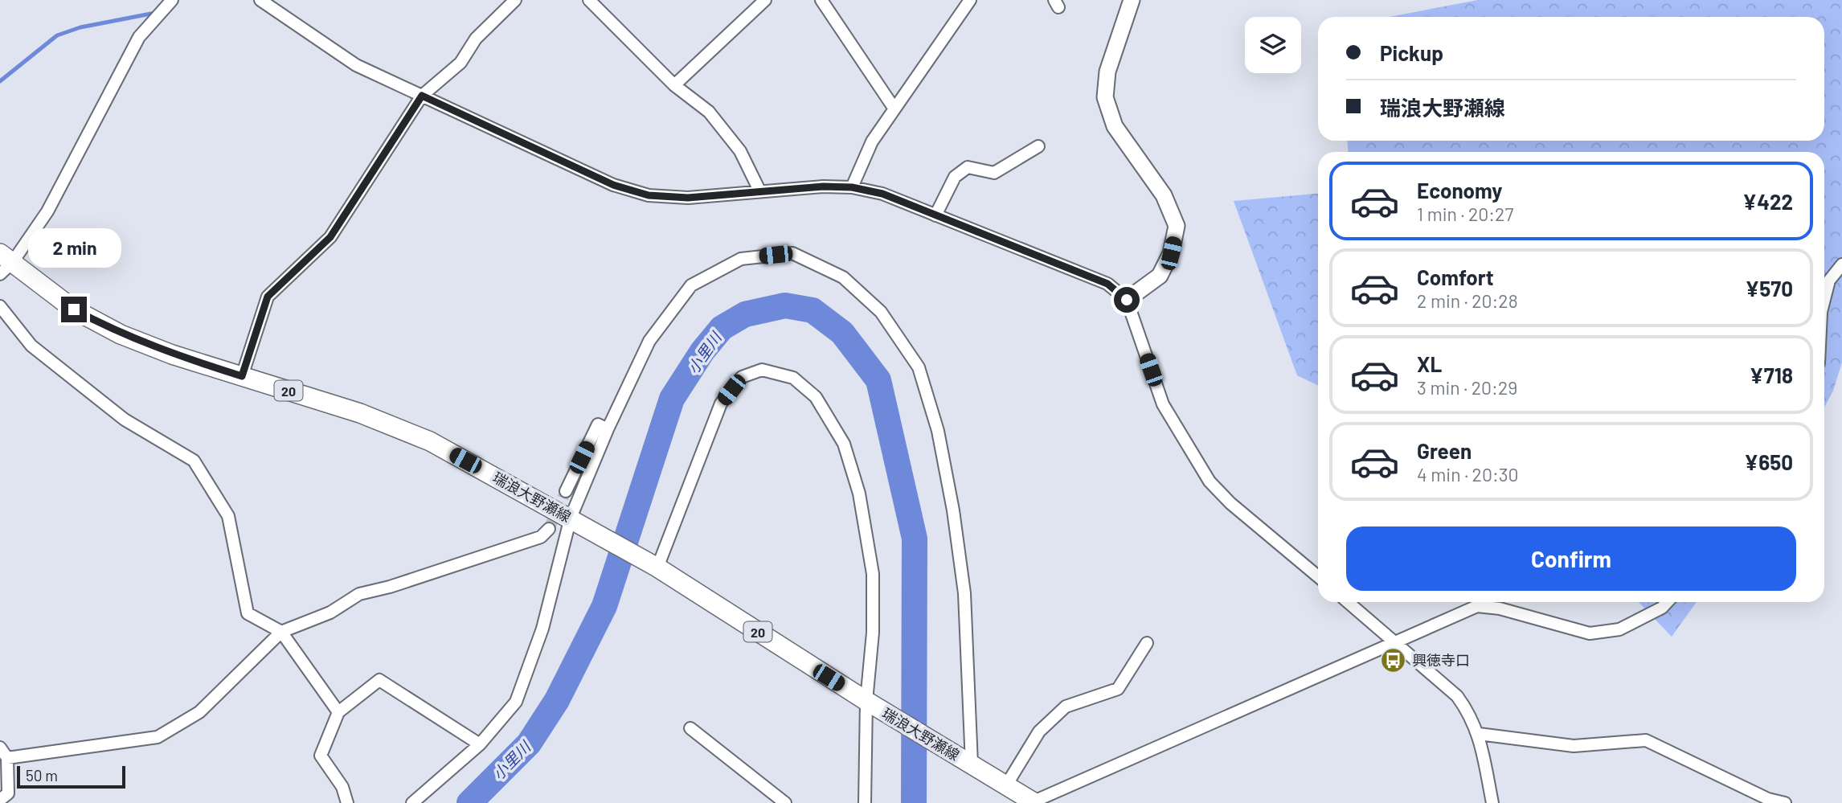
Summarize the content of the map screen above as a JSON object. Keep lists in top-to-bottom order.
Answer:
{
  "streets": {
    "main road": ["20", "瑞浪大野瀬線"]
  },
  "water": ["小里川"],
  "places": {
    "bus stop": ["興徳寺口"]
  },
  "scale_bar": "50 m",
  "page": {
    "banner": ["Pickup", "瑞浪大野瀬線"],
    "list": [
      {
        "name": "Economy",
        "note": "1 min · 20:27",
        "value": "¥422"
      },
      {
        "name": "Comfort",
        "note": "2 min · 20:28",
        "value": "¥570"
      },
      {
        "name": "XL",
        "note": "3 min · 20:29",
        "value": "¥718"
      },
      {
        "name": "Green",
        "note": "4 min · 20:30",
        "value": "¥650"
      }
    ],
    "bubble": "2 min",
    "buttons": "Confirm",
    "scale": "50 m"
  }
}
